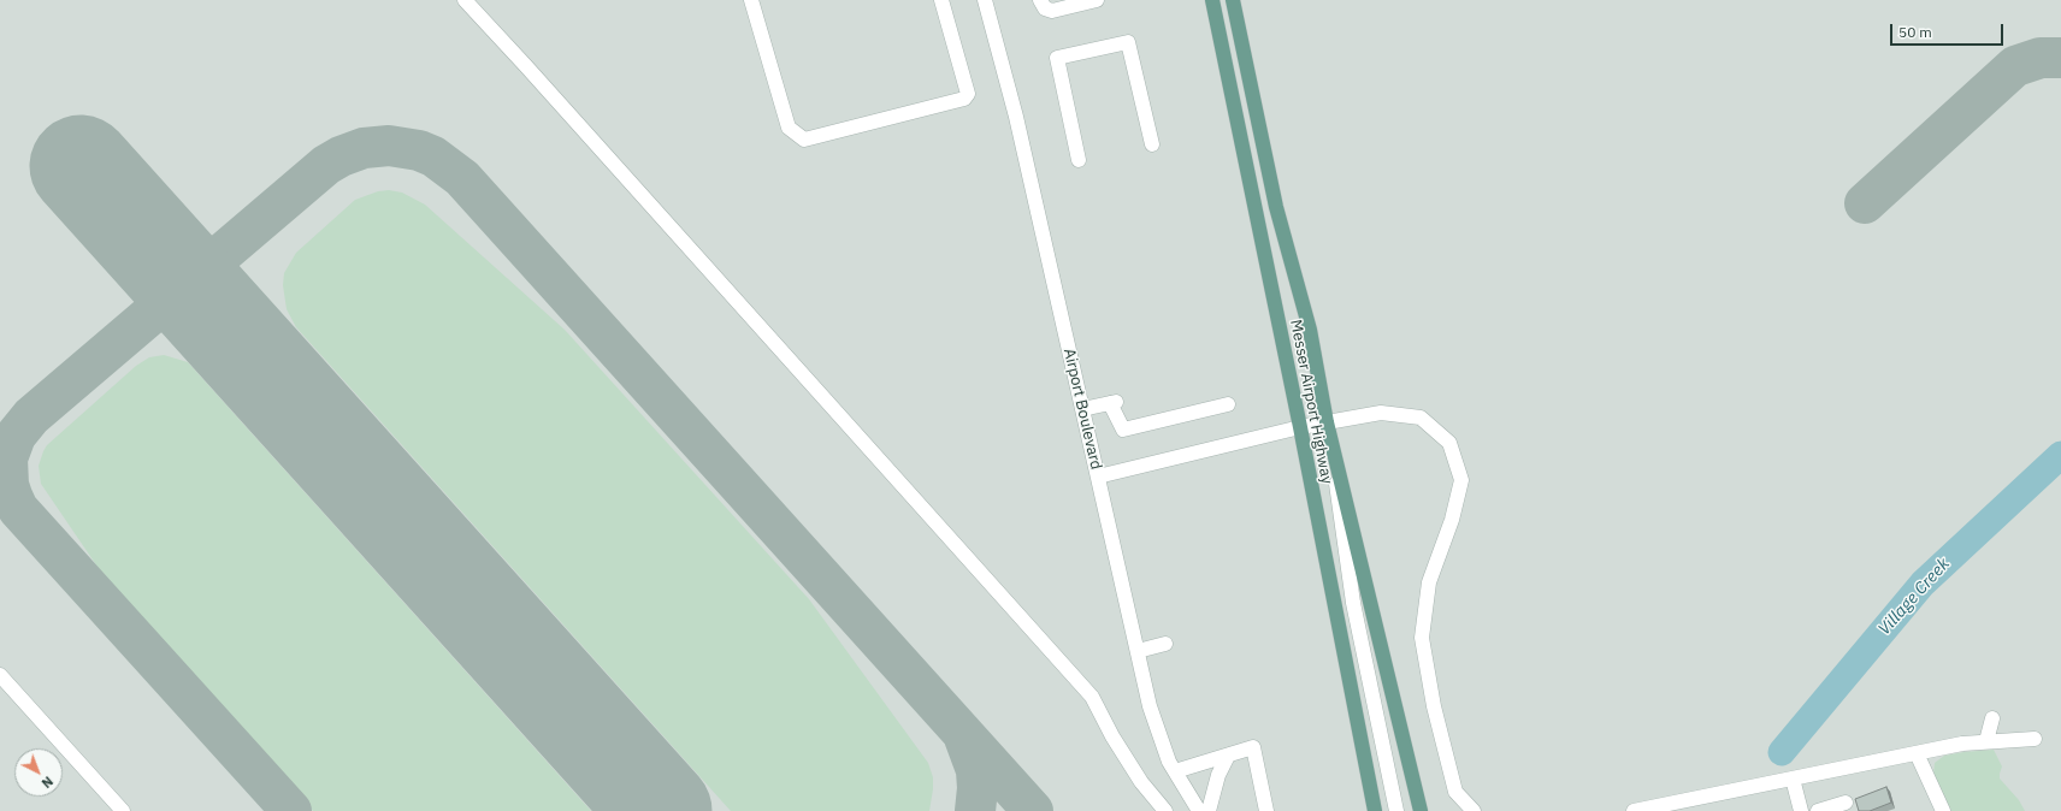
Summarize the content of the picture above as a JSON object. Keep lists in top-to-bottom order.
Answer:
{
  "streets": {
    "main road": ["Messer Airport Highway"],
    "street": ["Airport Boulevard"]
  },
  "water": ["Village Creek"],
  "scale_bar": "50 m",
  "north": "bottom right"
}
